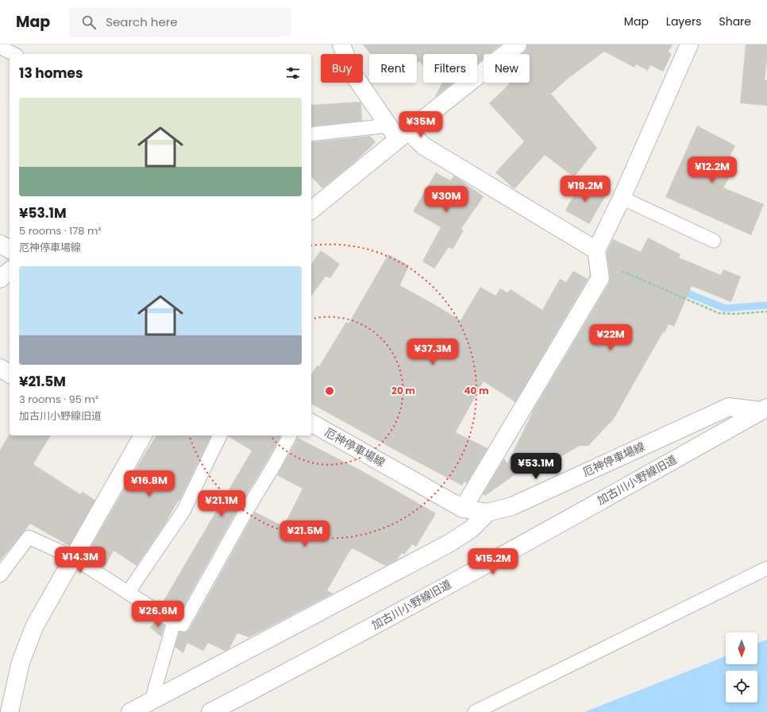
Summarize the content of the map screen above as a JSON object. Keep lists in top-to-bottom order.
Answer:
{
  "streets": {
    "street": ["厄神停車場線", "加古川小野線旧道"]
  },
  "crossings": [
    ["厄神停車場線", "加古川小野線旧道"]
  ],
  "north": "bottom",
  "page": {
    "header": "Map",
    "search": "Search here",
    "nav": ["Map", "Layers", "Share"],
    "chip": [
      "Buy",
      "Rent",
      "Filters",
      "New"
    ],
    "heading": "13 homes",
    "list": [
      {
        "name": "¥53.1M",
        "note": "5 rooms · 178 m² · 厄神停車場線"
      },
      {
        "name": "¥21.5M",
        "note": "3 rooms · 95 m² · 加古川小野線旧道"
      }
    ],
    "price": [
      "¥35M",
      "¥12.2M",
      "¥19.2M",
      "¥30M",
      "¥22M",
      "¥37.3M",
      "¥53.1M",
      "¥16.8M",
      "¥21.1M",
      "¥21.5M",
      "¥14.3M",
      "¥15.2M",
      "¥26.6M"
    ]
  },
  "rings": ["20 m", "40 m"]
}
